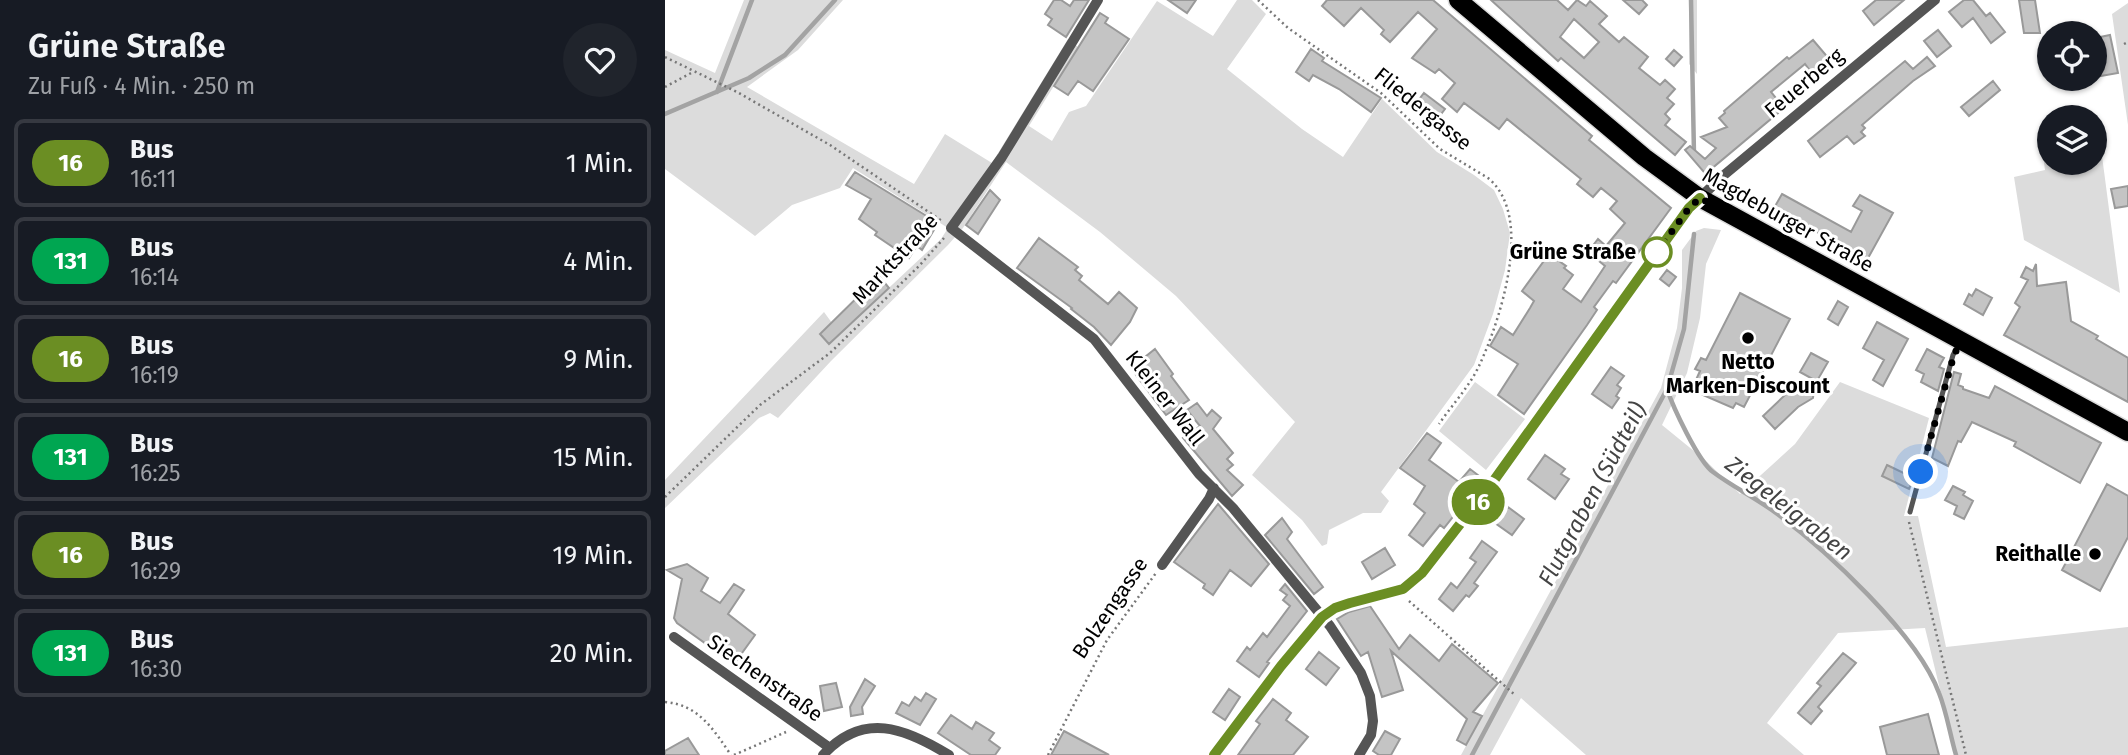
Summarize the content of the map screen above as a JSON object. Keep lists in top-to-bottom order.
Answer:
{
  "streets": {
    "main road": ["Magdeburger Straße"],
    "street": [
      "Feuerberg",
      "Marktstraße",
      "Kleiner Wall",
      "Bolzengasse",
      "Siechenstraße"
    ],
    "path": ["Fliedergasse"]
  },
  "crossings": [
    ["Feuerberg", "Magdeburger Straße"],
    ["Marktstraße", "Kleiner Wall"],
    ["Kleiner Wall", "Bolzengasse"]
  ],
  "water": ["Flutgraben (Südteil)", "Ziegeleigraben"],
  "places": ["Grüne Straße", "Netto Marken-Discount", "Reithalle"],
  "lines": ["bus line 16"],
  "page": {
    "heading": ["Grüne Straße", "Zu Fuß · 4 Min. · 250 m"],
    "on_map": "16",
    "list": [
      {
        "mark": "16",
        "name": "Bus",
        "note": "16:11",
        "value": "1 Min."
      },
      {
        "mark": "131",
        "name": "Bus",
        "note": "16:14",
        "value": "4 Min."
      },
      {
        "mark": "16",
        "name": "Bus",
        "note": "16:19",
        "value": "9 Min."
      },
      {
        "mark": "131",
        "name": "Bus",
        "note": "16:25",
        "value": "15 Min."
      },
      {
        "mark": "16",
        "name": "Bus",
        "note": "16:29",
        "value": "19 Min."
      },
      {
        "mark": "131",
        "name": "Bus",
        "note": "16:30",
        "value": "20 Min."
      }
    ]
  }
}
